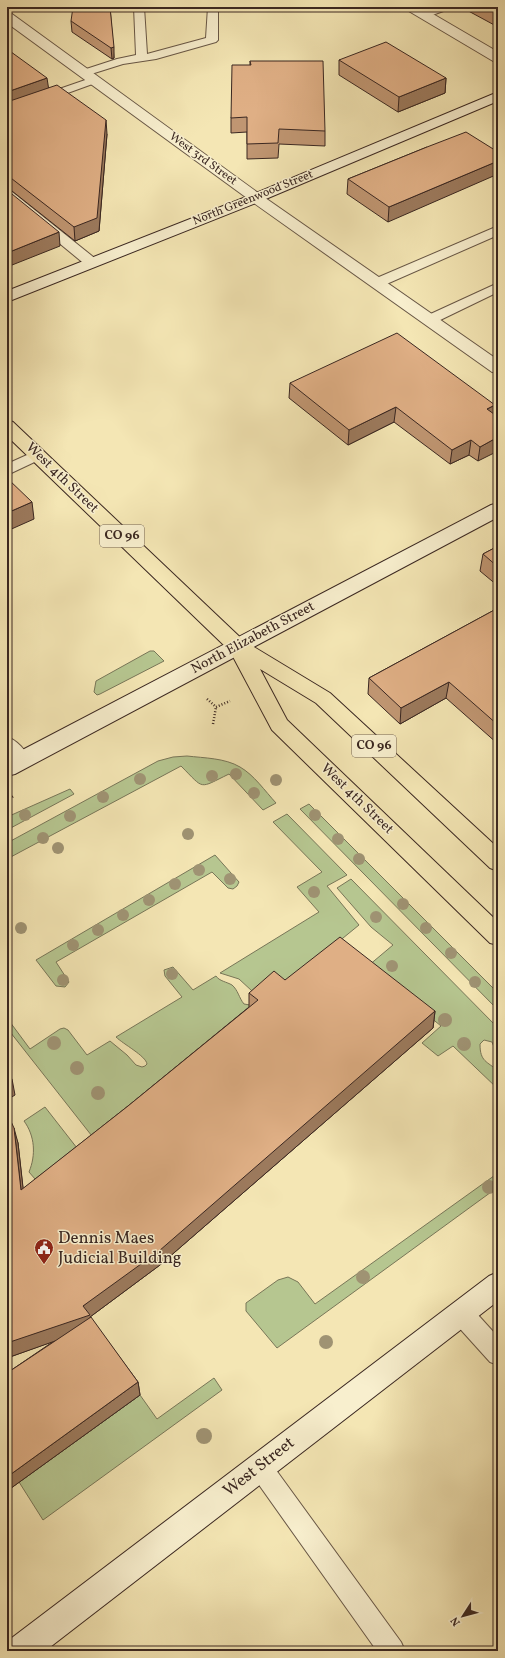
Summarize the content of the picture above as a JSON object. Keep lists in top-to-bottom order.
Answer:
{
  "streets": {
    "main road": ["West 4th Street", "CO 96"],
    "street": [
      "West 3rd Street",
      "North Greenwood Street",
      "North Elizabeth Street",
      "West Street"
    ]
  },
  "crossings": [
    ["West 3rd Street", "North Greenwood Street"],
    ["West 4th Street", "North Elizabeth Street"]
  ],
  "places": {
    "public building": ["Dennis Maes Judicial Building"]
  },
  "north": "bottom left"
}
